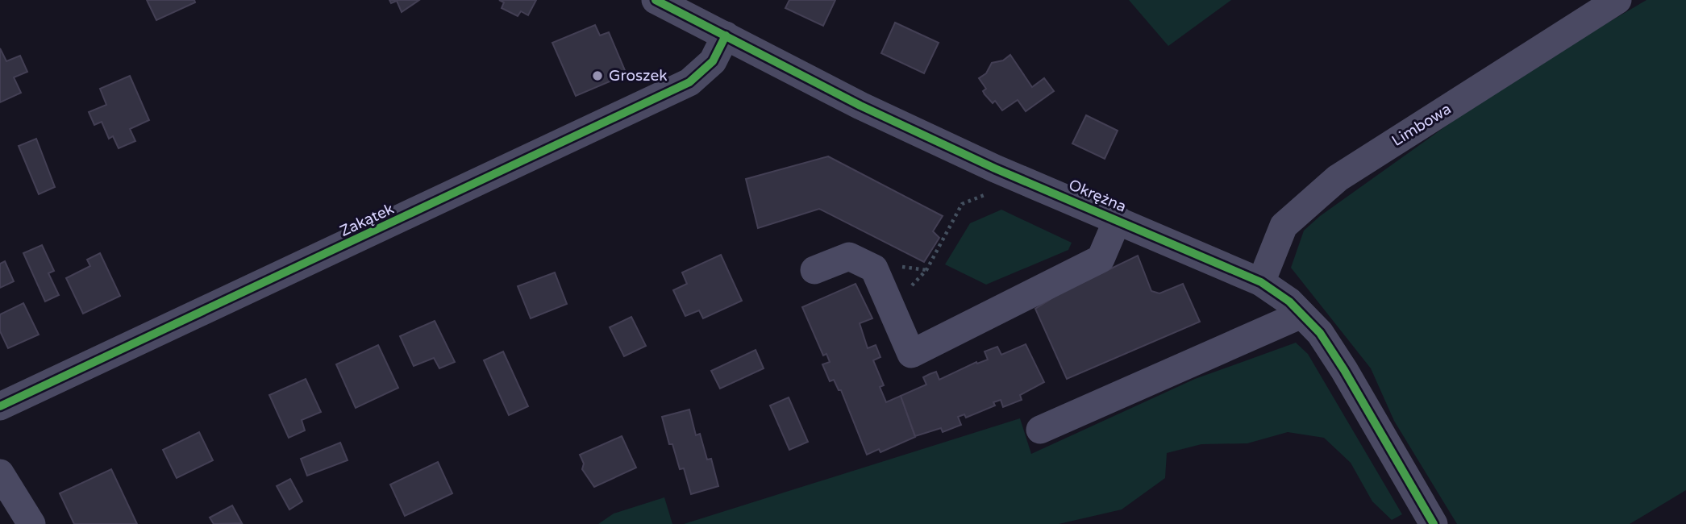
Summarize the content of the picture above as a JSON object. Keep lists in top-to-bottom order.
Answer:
{
  "streets": {
    "street": ["Limbowa", "Okrężna", "Zakątek"]
  },
  "crossings": [
    ["Limbowa", "Okrężna"],
    ["Okrężna", "Zakątek"]
  ],
  "places": ["Groszek"]
}
